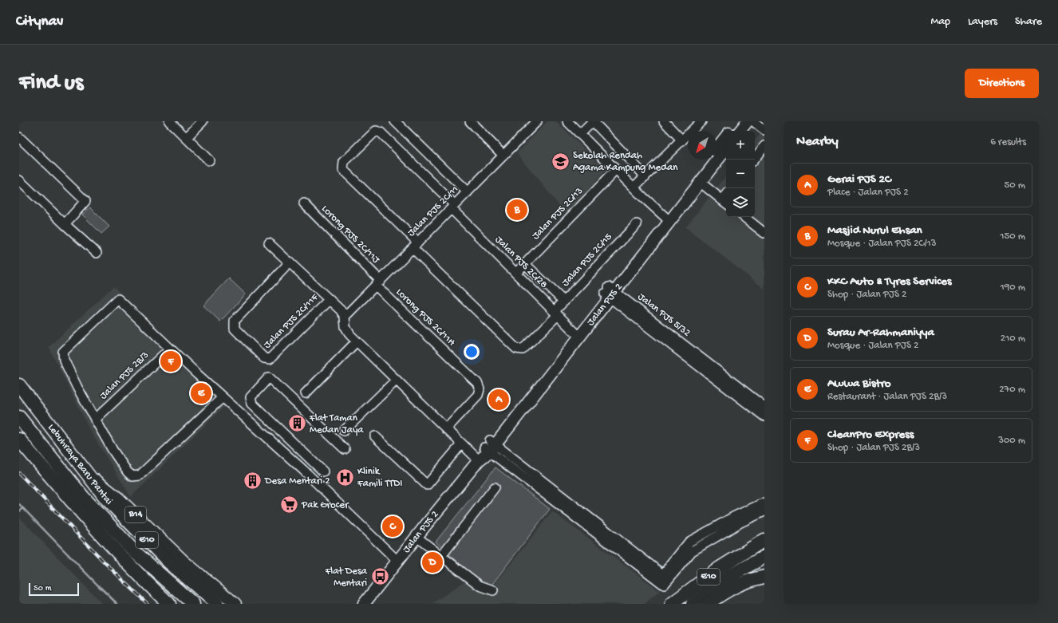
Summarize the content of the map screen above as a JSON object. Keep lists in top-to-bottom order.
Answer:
{
  "streets": {
    "highway": ["Lebuhraya Baru Pantai", "E10"],
    "main road": ["Jalan PJS 2", "B14"],
    "street": [
      "Jalan PJS 2C/11",
      "Jalan PJS 2C/13",
      "Lorong PJS 2C/11J",
      "Jalan PJS 2C/15",
      "Jalan PJS 2C/28",
      "Jalan PJS 5/32",
      "Lorong PJS 2C/11H",
      "Jalan PJS 2C/11F",
      "Jalan PJS 2B/3"
    ]
  },
  "crossings": [
    ["Jalan PJS 2C/11", "Lorong PJS 2C/11J"],
    ["Jalan PJS 2C/11", "Jalan PJS 2C/15"],
    ["Jalan PJS 2C/11", "Jalan PJS 2C/28"],
    ["Jalan PJS 2C/11", "Lorong PJS 2C/11H"],
    ["Jalan PJS 2C/13", "Jalan PJS 2C/28"],
    ["Lorong PJS 2C/11J", "Lorong PJS 2C/11H"],
    ["Jalan PJS 2C/15", "Jalan PJS 2C/28"],
    ["Jalan PJS 2C/28", "Jalan PJS 2"],
    ["Jalan PJS 2", "Jalan PJS 5/32"],
    ["Lebuhraya Baru Pantai", "B14"]
  ],
  "places": {
    "school or university": ["Sekolah Rendah Agama Kampung Medan"],
    "building": ["Flat Taman Medan Jaya", "Desa Mentari 2"],
    "hospital": ["Klinik Famili TTDI"],
    "supermarket": ["Pak Grocer"],
    "bus stop": ["Flat Desa Mentari"]
  },
  "scale_bar": "50 m",
  "north": "bottom left",
  "page": {
    "header": "Citynav",
    "nav": ["Map", "Layers", "Share"],
    "buttons": "Directions",
    "title": "Find us",
    "heading": ["Nearby", "6 results"],
    "map_buttons": ["+", "−"],
    "list": [
      {
        "mark": "A",
        "name": "Gerai PJS 2C",
        "note": "Place · Jalan PJS 2",
        "value": "50 m"
      },
      {
        "mark": "B",
        "name": "Masjid Nurul Ehsan",
        "note": "Mosque · Jalan PJS 2C/13",
        "value": "150 m"
      },
      {
        "mark": "C",
        "name": "KKC Auto & Tyres Services",
        "note": "Shop · Jalan PJS 2",
        "value": "190 m"
      },
      {
        "mark": "D",
        "name": "Surau Ar-Rahmaniyya",
        "note": "Mosque · Jalan PJS 2",
        "value": "210 m"
      },
      {
        "mark": "E",
        "name": "Awwa Bistro",
        "note": "Restaurant · Jalan PJS 2B/3",
        "value": "270 m"
      },
      {
        "mark": "F",
        "name": "CleanPro Express",
        "note": "Shop · Jalan PJS 2B/3",
        "value": "300 m"
      }
    ],
    "pins": [
      "B",
      "F",
      "E",
      "A",
      "C",
      "D"
    ],
    "scale": "50 m"
  }
}
